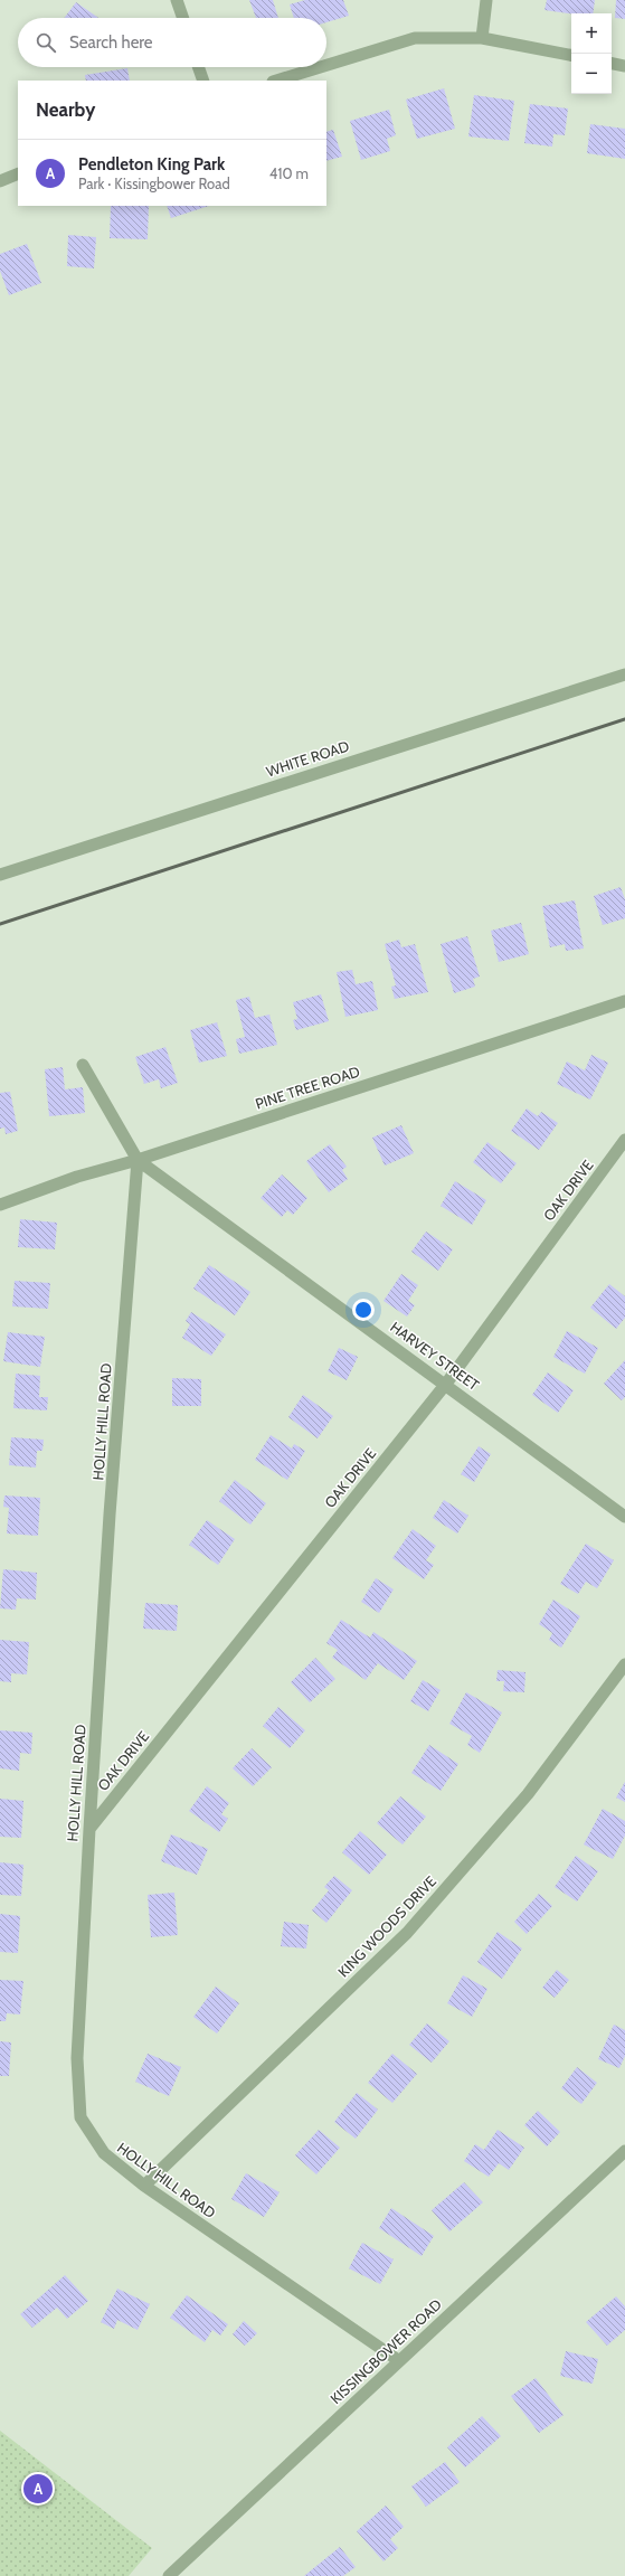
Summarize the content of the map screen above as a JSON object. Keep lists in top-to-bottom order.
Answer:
{
  "streets": {
    "street": [
      "WHITE ROAD",
      "PINE TREE ROAD",
      "OAK DRIVE",
      "HARVEY STREET",
      "HOLLY HILL ROAD",
      "KING WOODS DRIVE",
      "KISSINGBOWER ROAD"
    ]
  },
  "crossings": [
    ["PINE TREE ROAD", "HARVEY STREET"],
    ["PINE TREE ROAD", "HOLLY HILL ROAD"],
    ["OAK DRIVE", "HARVEY STREET"],
    ["OAK DRIVE", "HOLLY HILL ROAD"],
    ["HARVEY STREET", "HOLLY HILL ROAD"],
    ["HOLLY HILL ROAD", "KING WOODS DRIVE"],
    ["HOLLY HILL ROAD", "KISSINGBOWER ROAD"]
  ],
  "page": {
    "map_buttons": ["+", "−"],
    "search": "Search here",
    "heading": "Nearby",
    "list": [
      {
        "mark": "A",
        "name": "Pendleton King Park",
        "note": "Park · Kissingbower Road",
        "value": "410 m"
      }
    ],
    "pins": "A"
  }
}
